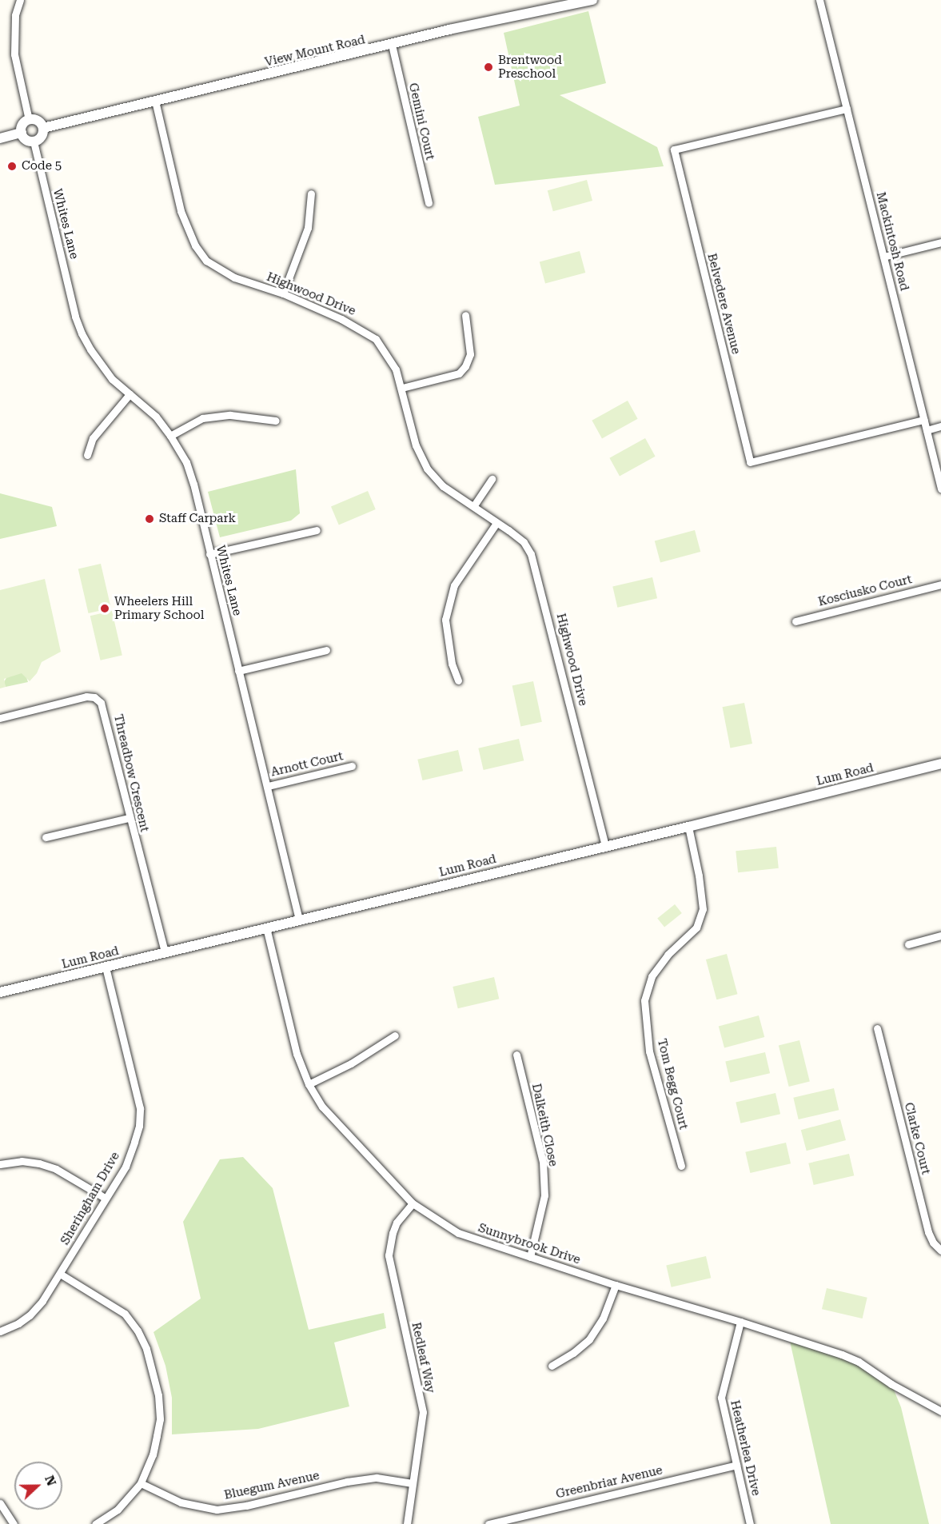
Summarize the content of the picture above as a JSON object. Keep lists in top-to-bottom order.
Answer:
{
  "streets": {
    "street": [
      "View Mount Road",
      "Gemini Court",
      "Whites Lane",
      "Mackintosh Road",
      "Highwood Drive",
      "Belvedere Avenue",
      "Kosciusko Court",
      "Arnott Court",
      "Threadbow Crescent",
      "Lum Road",
      "Tom Begg Court",
      "Dalkeith Close",
      "Clarke Court",
      "Sheringham Drive",
      "Sunnybrook Drive",
      "Redleaf Way",
      "Heatherlea Drive",
      "Greenbriar Avenue",
      "Bluegum Avenue"
    ]
  },
  "crossings": [
    ["View Mount Road", "Gemini Court"],
    ["View Mount Road", "Whites Lane"],
    ["View Mount Road", "Highwood Drive"],
    ["Whites Lane", "Arnott Court"],
    ["Whites Lane", "Lum Road"],
    ["Mackintosh Road", "Belvedere Avenue"],
    ["Highwood Drive", "Lum Road"],
    ["Threadbow Crescent", "Lum Road"],
    ["Lum Road", "Tom Begg Court"],
    ["Lum Road", "Sheringham Drive"],
    ["Lum Road", "Sunnybrook Drive"],
    ["Dalkeith Close", "Sunnybrook Drive"],
    ["Sunnybrook Drive", "Redleaf Way"],
    ["Sunnybrook Drive", "Heatherlea Drive"],
    ["Redleaf Way", "Bluegum Avenue"],
    ["Heatherlea Drive", "Greenbriar Avenue"]
  ],
  "places": [
    "Brentwood Preschool",
    "Code 5",
    "Staff Carpark",
    "Wheelers Hill Primary School"
  ],
  "north": "right"
}
